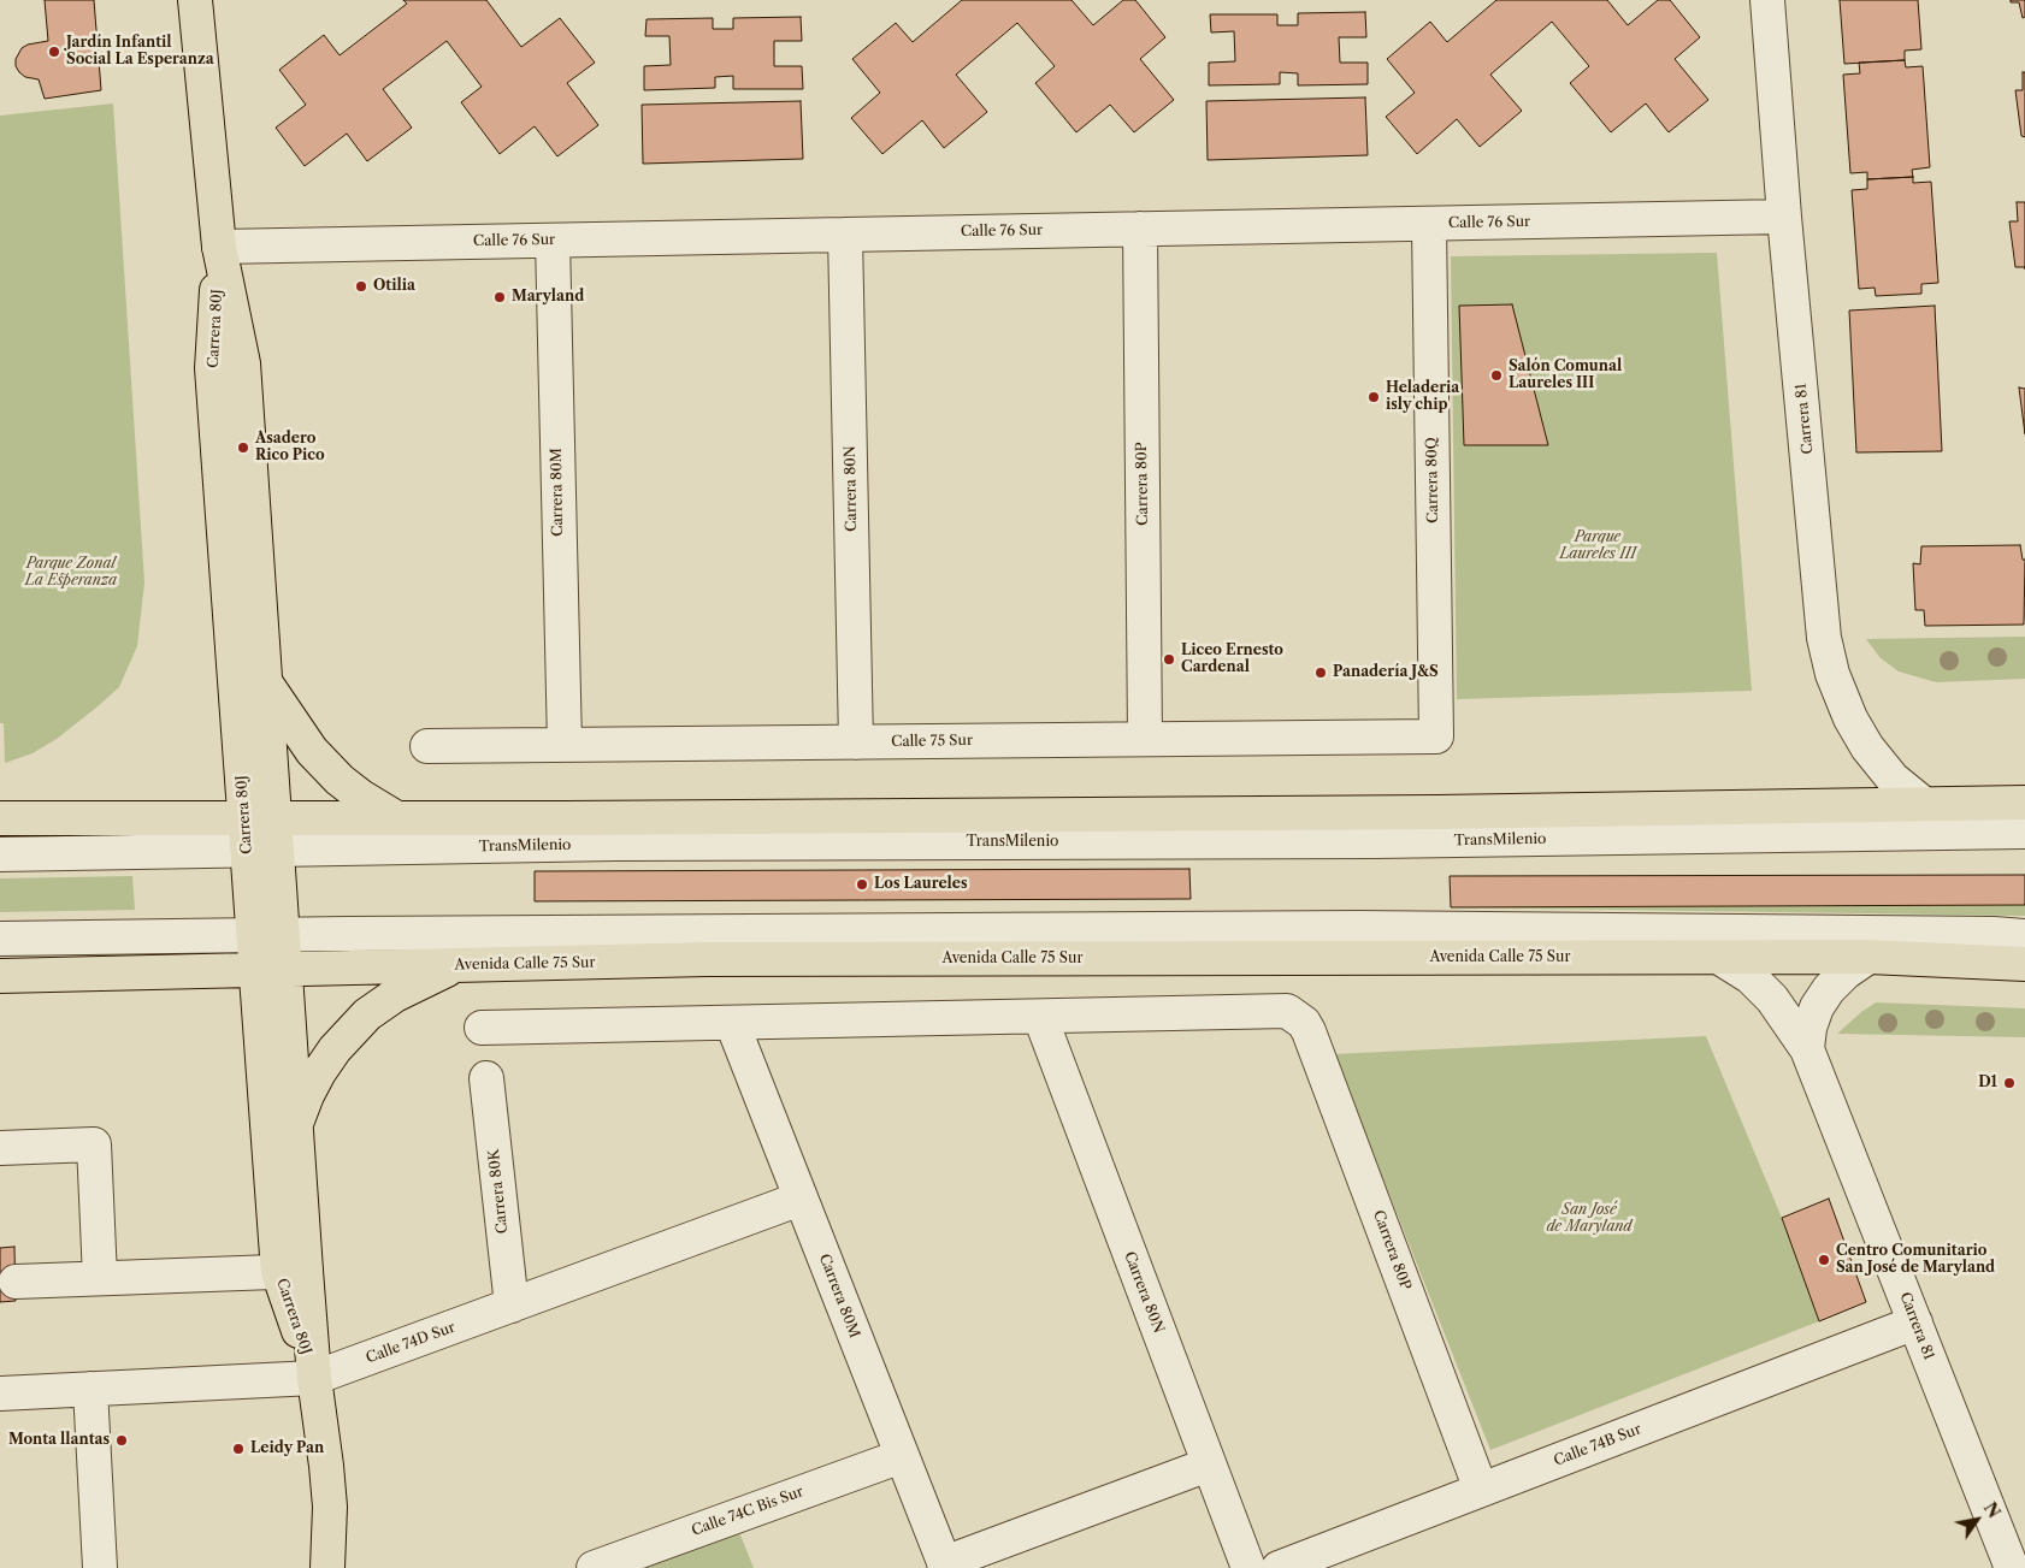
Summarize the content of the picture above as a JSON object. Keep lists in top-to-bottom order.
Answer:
{
  "streets": {
    "main road": ["Carrera 80J", "Avenida Calle 75 Sur"],
    "street": [
      "Calle 76 Sur",
      "Carrera 81",
      "Carrera 80Q",
      "Carrera 80P",
      "Carrera 80N",
      "Carrera 80M",
      "Calle 75 Sur",
      "TransMilenio",
      "Carrera 80K",
      "Calle 74D Sur",
      "Calle 74B Sur",
      "Calle 74C Bis Sur"
    ]
  },
  "crossings": [
    ["Calle 76 Sur", "Carrera 80J"],
    ["Calle 76 Sur", "Carrera 81"],
    ["Calle 76 Sur", "Carrera 80Q"],
    ["Calle 76 Sur", "Carrera 80P"],
    ["Calle 76 Sur", "Carrera 80N"],
    ["Calle 76 Sur", "Carrera 80M"],
    ["Carrera 80J", "TransMilenio"],
    ["Carrera 80J", "Avenida Calle 75 Sur"],
    ["Carrera 80J", "Calle 74D Sur"],
    ["Carrera 81", "Avenida Calle 75 Sur"],
    ["Carrera 81", "Calle 74B Sur"],
    ["Carrera 80Q", "Calle 75 Sur"],
    ["Carrera 80P", "Carrera 80N"],
    ["Carrera 80P", "Calle 75 Sur"],
    ["Carrera 80P", "Calle 74B Sur"],
    ["Carrera 80N", "Calle 75 Sur"],
    ["Carrera 80M", "Calle 75 Sur"],
    ["Carrera 80M", "Calle 74D Sur"],
    ["Carrera 80M", "Calle 74C Bis Sur"],
    ["Carrera 80K", "Calle 74D Sur"]
  ],
  "parks": ["Parque Laureles III", "Parque Zonal La Esperanza", "San José de Maryland"],
  "places": [
    "Jardín Infantil Social La Esperanza",
    "Otilia",
    "Maryland",
    "Salón Comunal Laureles III",
    "Heladeria isly chip",
    "Asadero Rico Pico",
    "Liceo Ernesto Cardenal",
    "Panadería J&S",
    "Los Laureles",
    "D1",
    "Centro Comunitario San José de Maryland",
    "Monta llantas",
    "Leidy Pan"
  ],
  "north": "top right"
}
